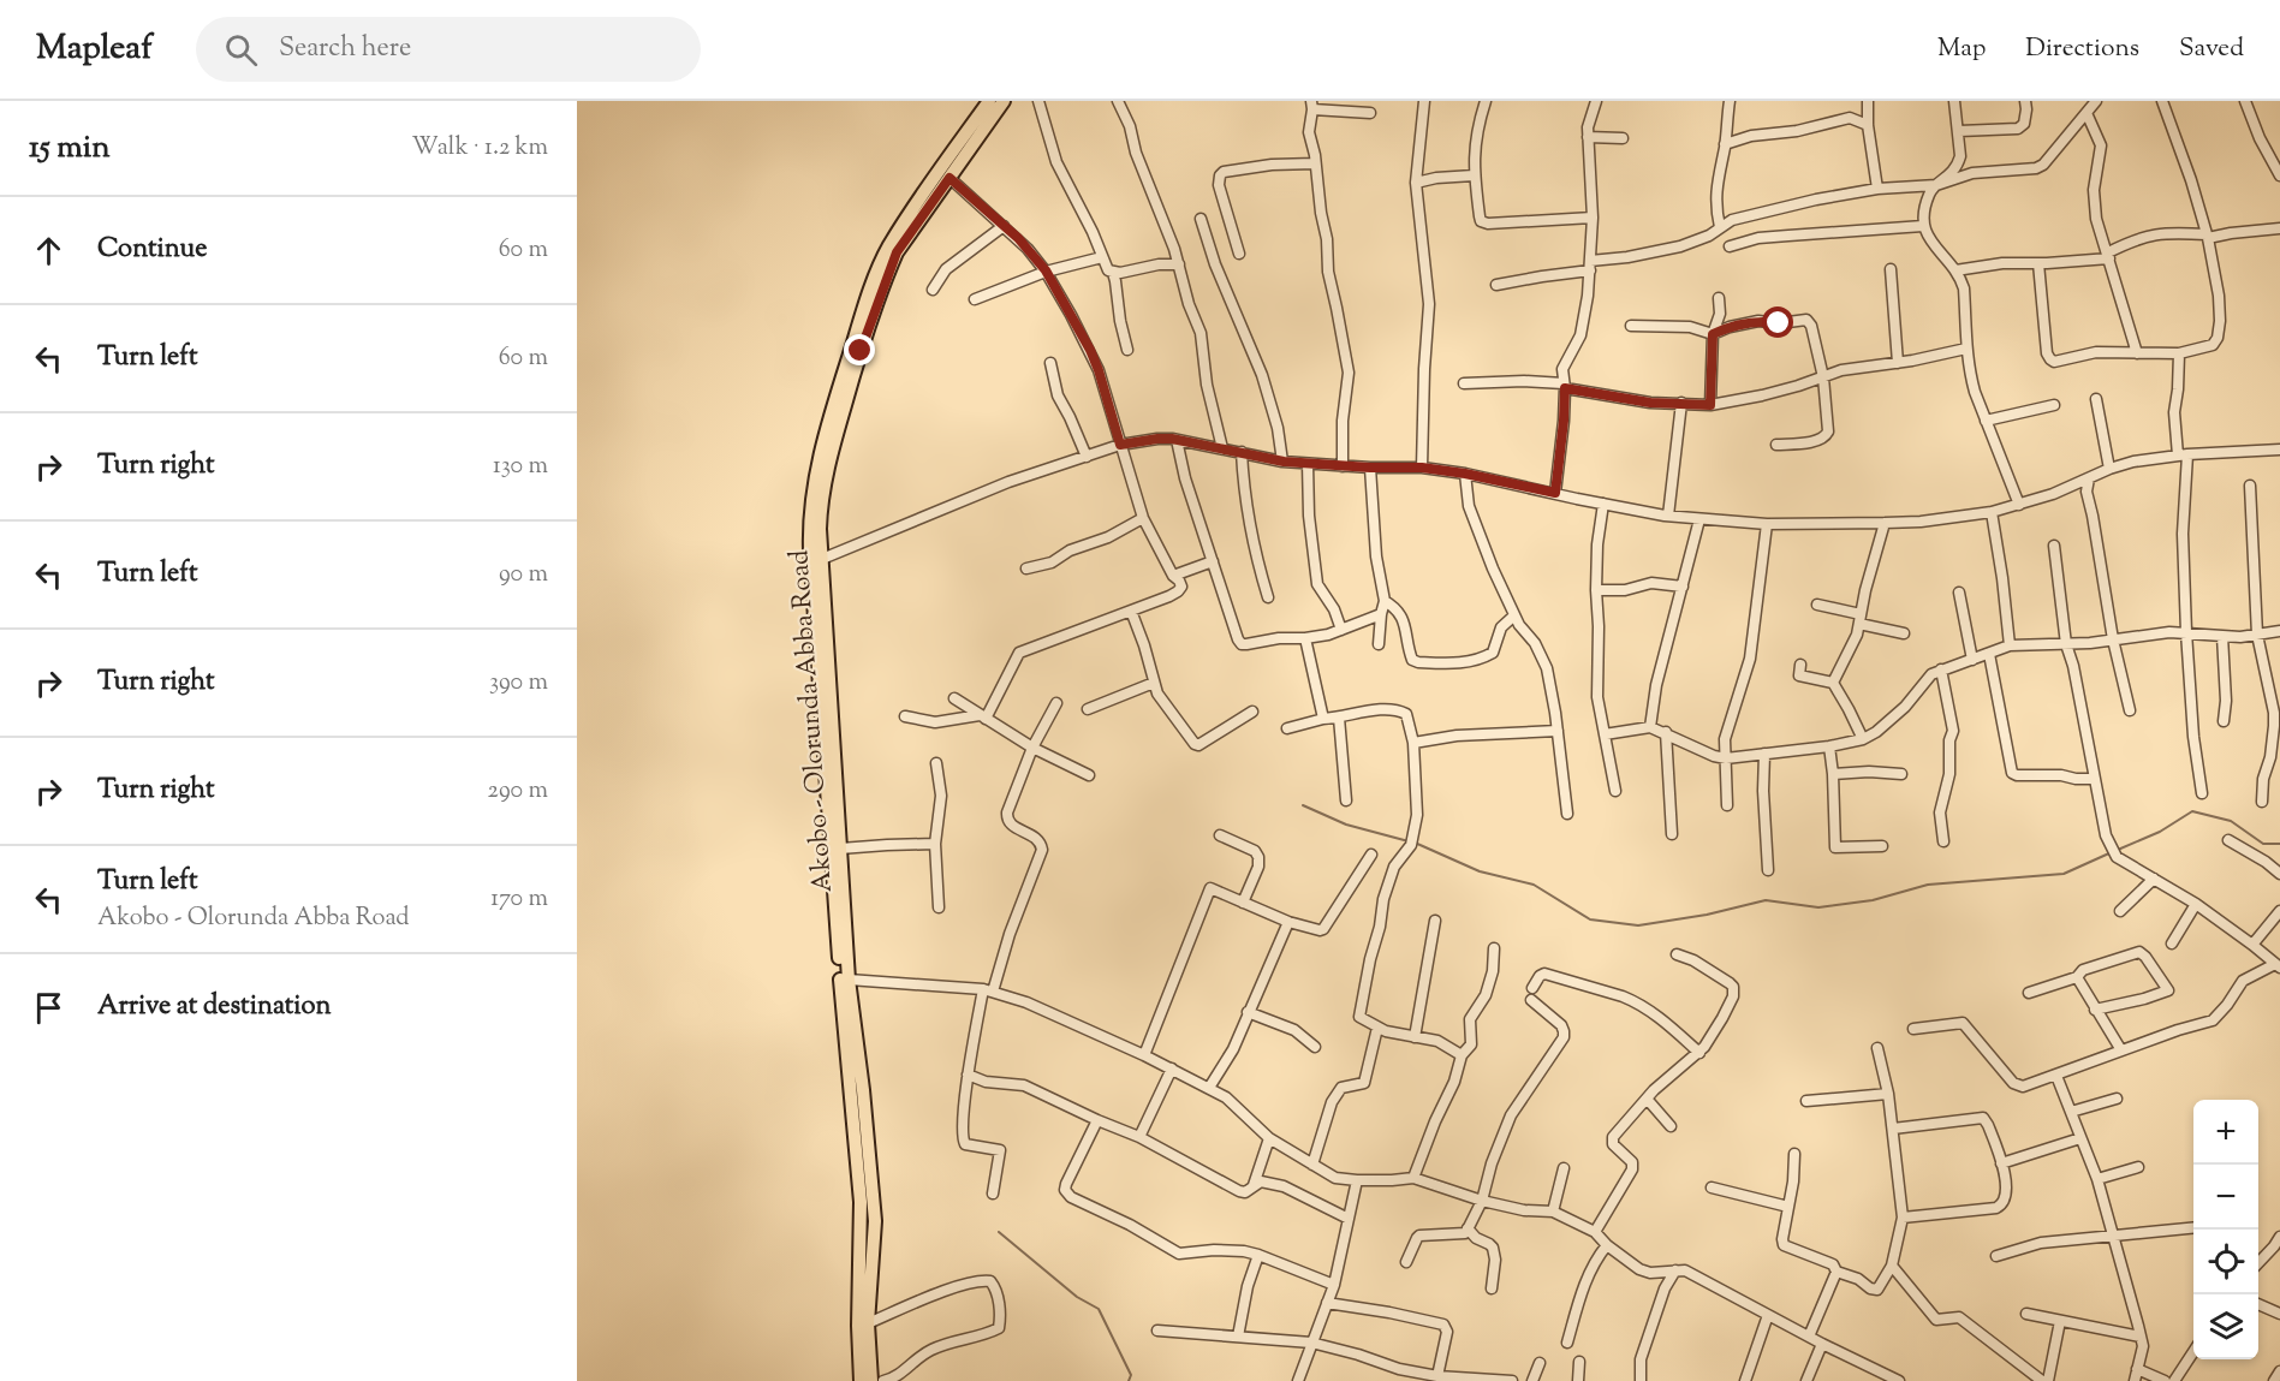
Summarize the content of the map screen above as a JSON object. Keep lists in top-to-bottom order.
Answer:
{
  "streets": {
    "main road": ["Akobo - Olorunda Abba Road"]
  },
  "page": {
    "header": "Mapleaf",
    "search": "Search here",
    "nav": ["Map", "Directions", "Saved"],
    "heading": ["15 min", "Walk · 1.2 km"],
    "list": [
      ["Continue", "60 m"],
      ["Turn left", "60 m"],
      ["Turn right", "130 m"],
      ["Turn left", "90 m"],
      ["Turn right", "390 m"],
      ["Turn right", "290 m"],
      ["Turn left", "Akobo - Olorunda Abba Road", "170 m"],
      "Arrive at destination"
    ],
    "map_buttons": ["+", "−"]
  }
}
